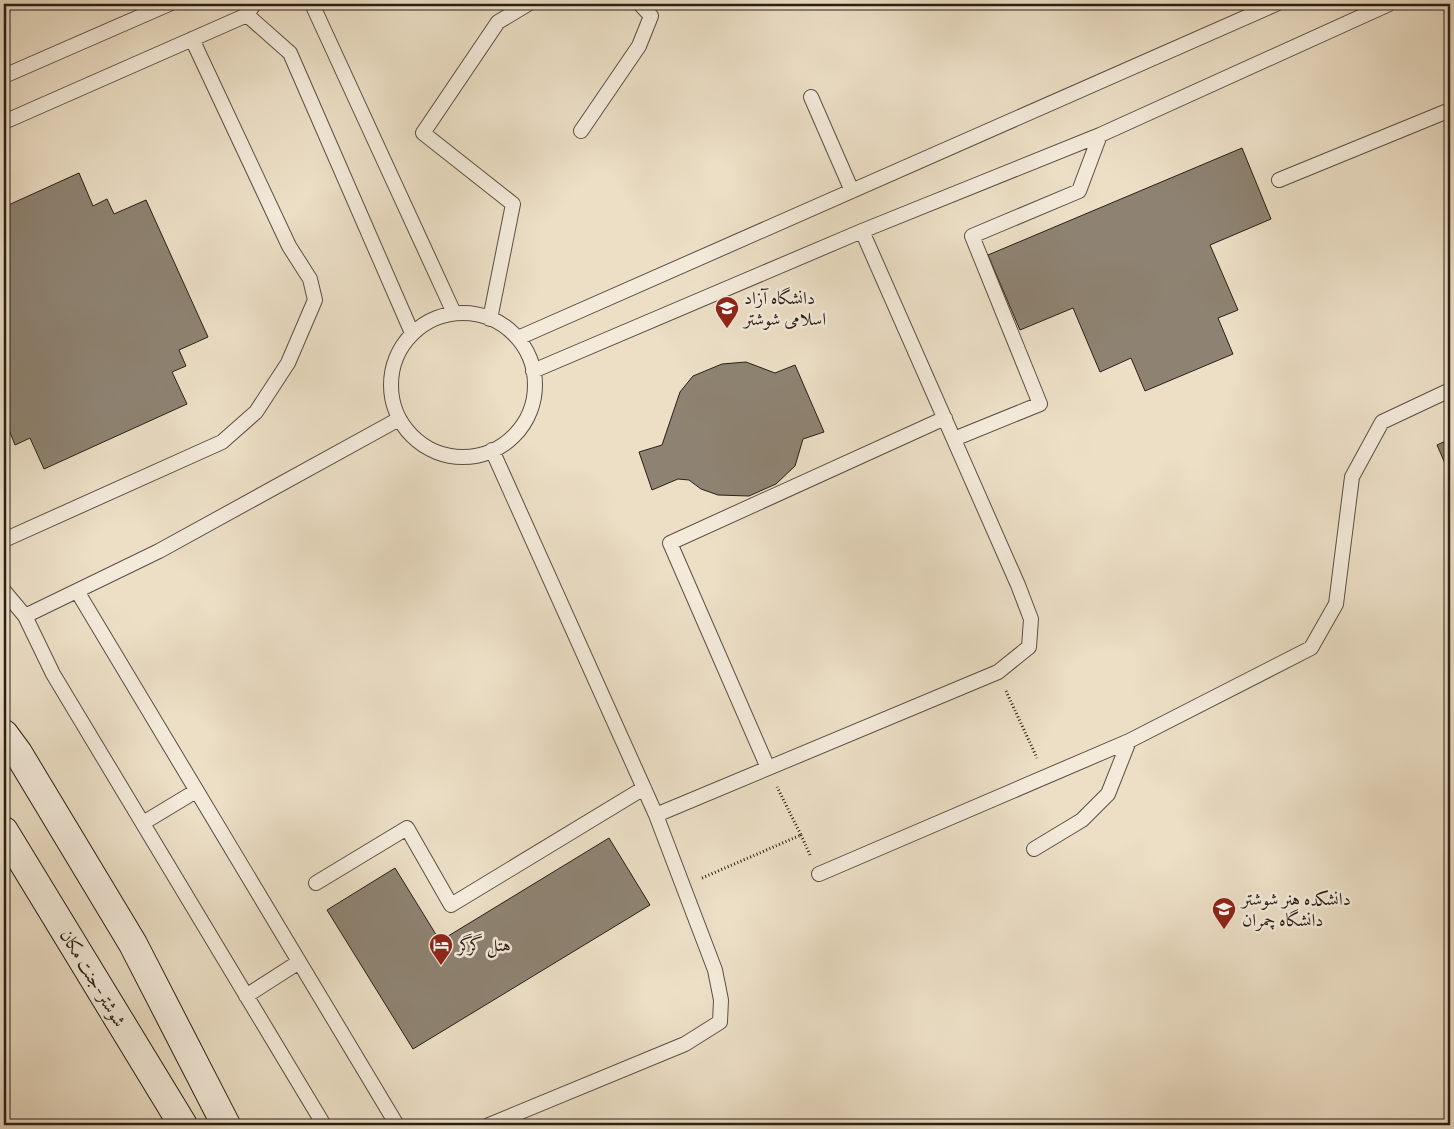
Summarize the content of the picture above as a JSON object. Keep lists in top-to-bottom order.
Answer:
{
  "streets": {
    "street": ["شوشتر-جنت مکان"]
  },
  "places": {
    "school or university": ["دانشگاه آزاد اسلامی شوشتر", "دانشکده هنر شوشتر دانشگاه چمران"],
    "hotel": ["هتل گرگر"]
  }
}
